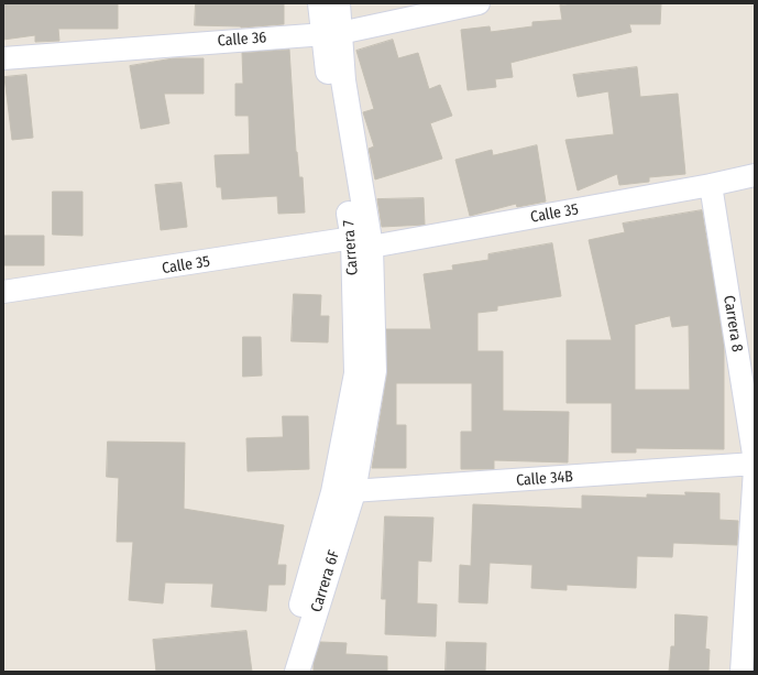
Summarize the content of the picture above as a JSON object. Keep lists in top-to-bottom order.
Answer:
{
  "streets": {
    "street": [
      "Calle 36",
      "Calle 35",
      "Carrera 7",
      "Carrera 8",
      "Calle 34B",
      "Carrera 6F"
    ]
  },
  "crossings": [
    ["Calle 36", "Carrera 7"],
    ["Calle 35", "Carrera 7"],
    ["Calle 35", "Carrera 8"],
    ["Carrera 7", "Calle 34B"],
    ["Carrera 7", "Carrera 6F"],
    ["Carrera 8", "Calle 34B"],
    ["Calle 34B", "Carrera 6F"]
  ]
}
